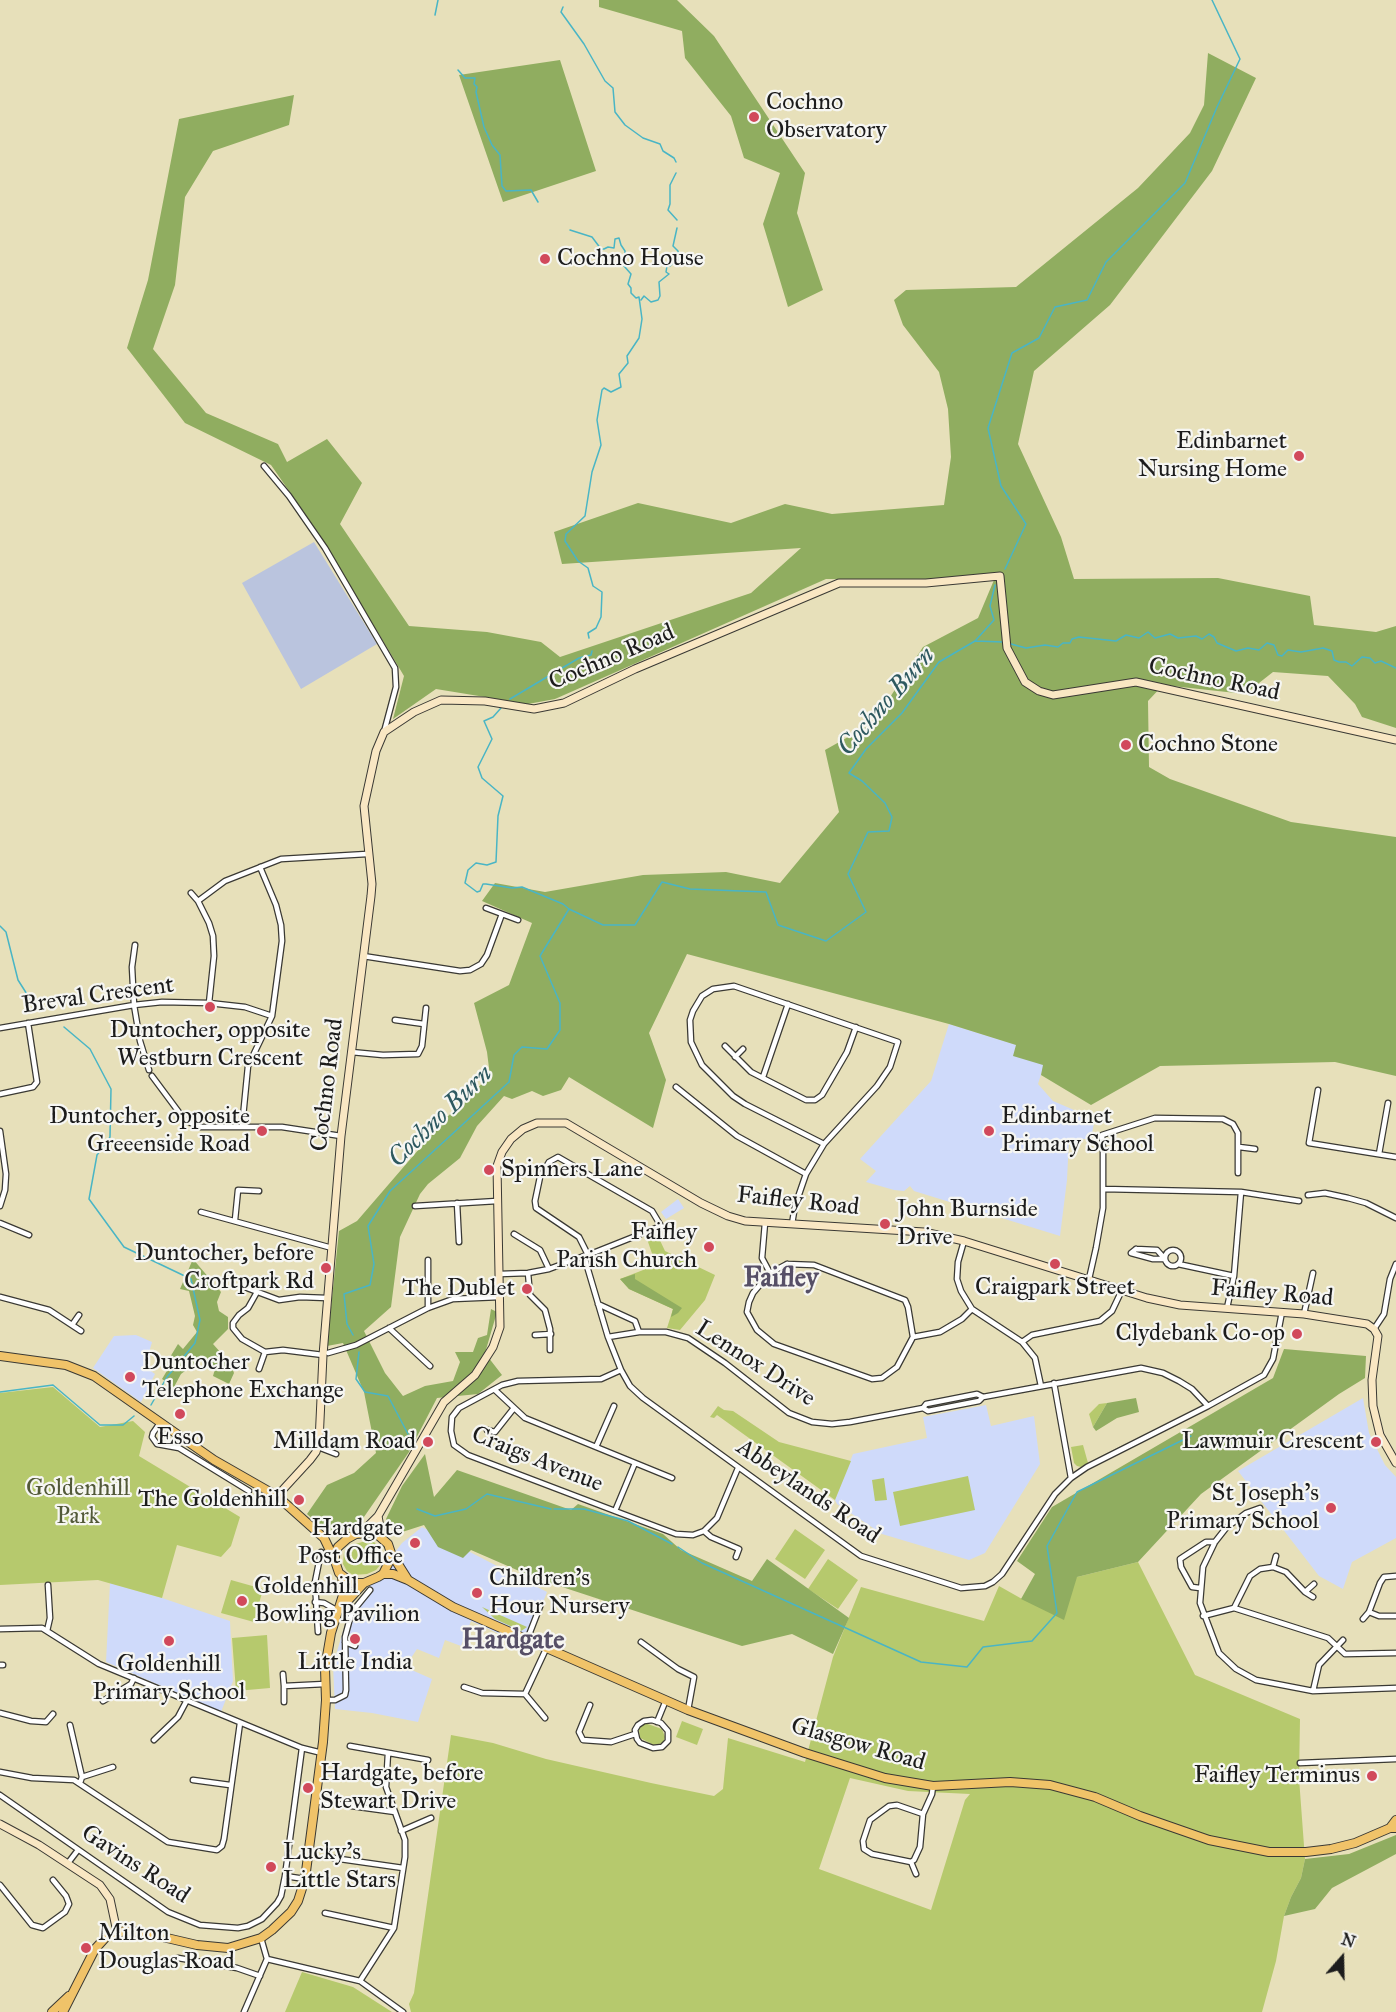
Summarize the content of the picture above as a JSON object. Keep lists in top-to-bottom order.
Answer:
{
  "streets": {
    "main road": ["Glasgow Road"],
    "street": [
      "Cochno Road",
      "Breval Crescent",
      "Faifley Road",
      "Lennox Drive",
      "Craigs Avenue",
      "Abbeylands Road",
      "Gavins Road"
    ]
  },
  "crossings": [
    ["Faifley Road", "Abbeylands Road"],
    ["Faifley Road", "Glasgow Road"],
    ["Lennox Drive", "Abbeylands Road"],
    ["Craigs Avenue", "Abbeylands Road"]
  ],
  "districts": ["Faifley", "Hardgate"],
  "water": ["Cochno Burn"],
  "parks": ["Goldenhill Park"],
  "places": [
    "Cochno Observatory",
    "Cochno House",
    "Edinbarnet Nursing Home",
    "Cochno Stone",
    "Duntocher, opposite Westburn Crescent",
    "Duntocher, opposite Greeenside Road",
    "Edinbarnet Primary School",
    "Spinners Lane",
    "John Burnside Drive",
    "Faifley Parish Church",
    "Craigpark Street",
    "Duntocher, before Croftpark Rd",
    "The Dublet",
    "Clydebank Co-op",
    "Duntocher Telephone Exchange",
    "Esso",
    "Milldam Road",
    "Lawmuir Crescent",
    "The Goldenhill",
    "St Joseph's Primary School",
    "Hardgate Post Office",
    "Children’s Hour Nursery",
    "Goldenhill Bowling Pavilion",
    "Little India",
    "Goldenhill Primary School",
    "Faifley Terminus",
    "Hardgate, before Stewart Drive",
    "Lucky's Little Stars",
    "Milton Douglas Road"
  ],
  "north": "top"
}
